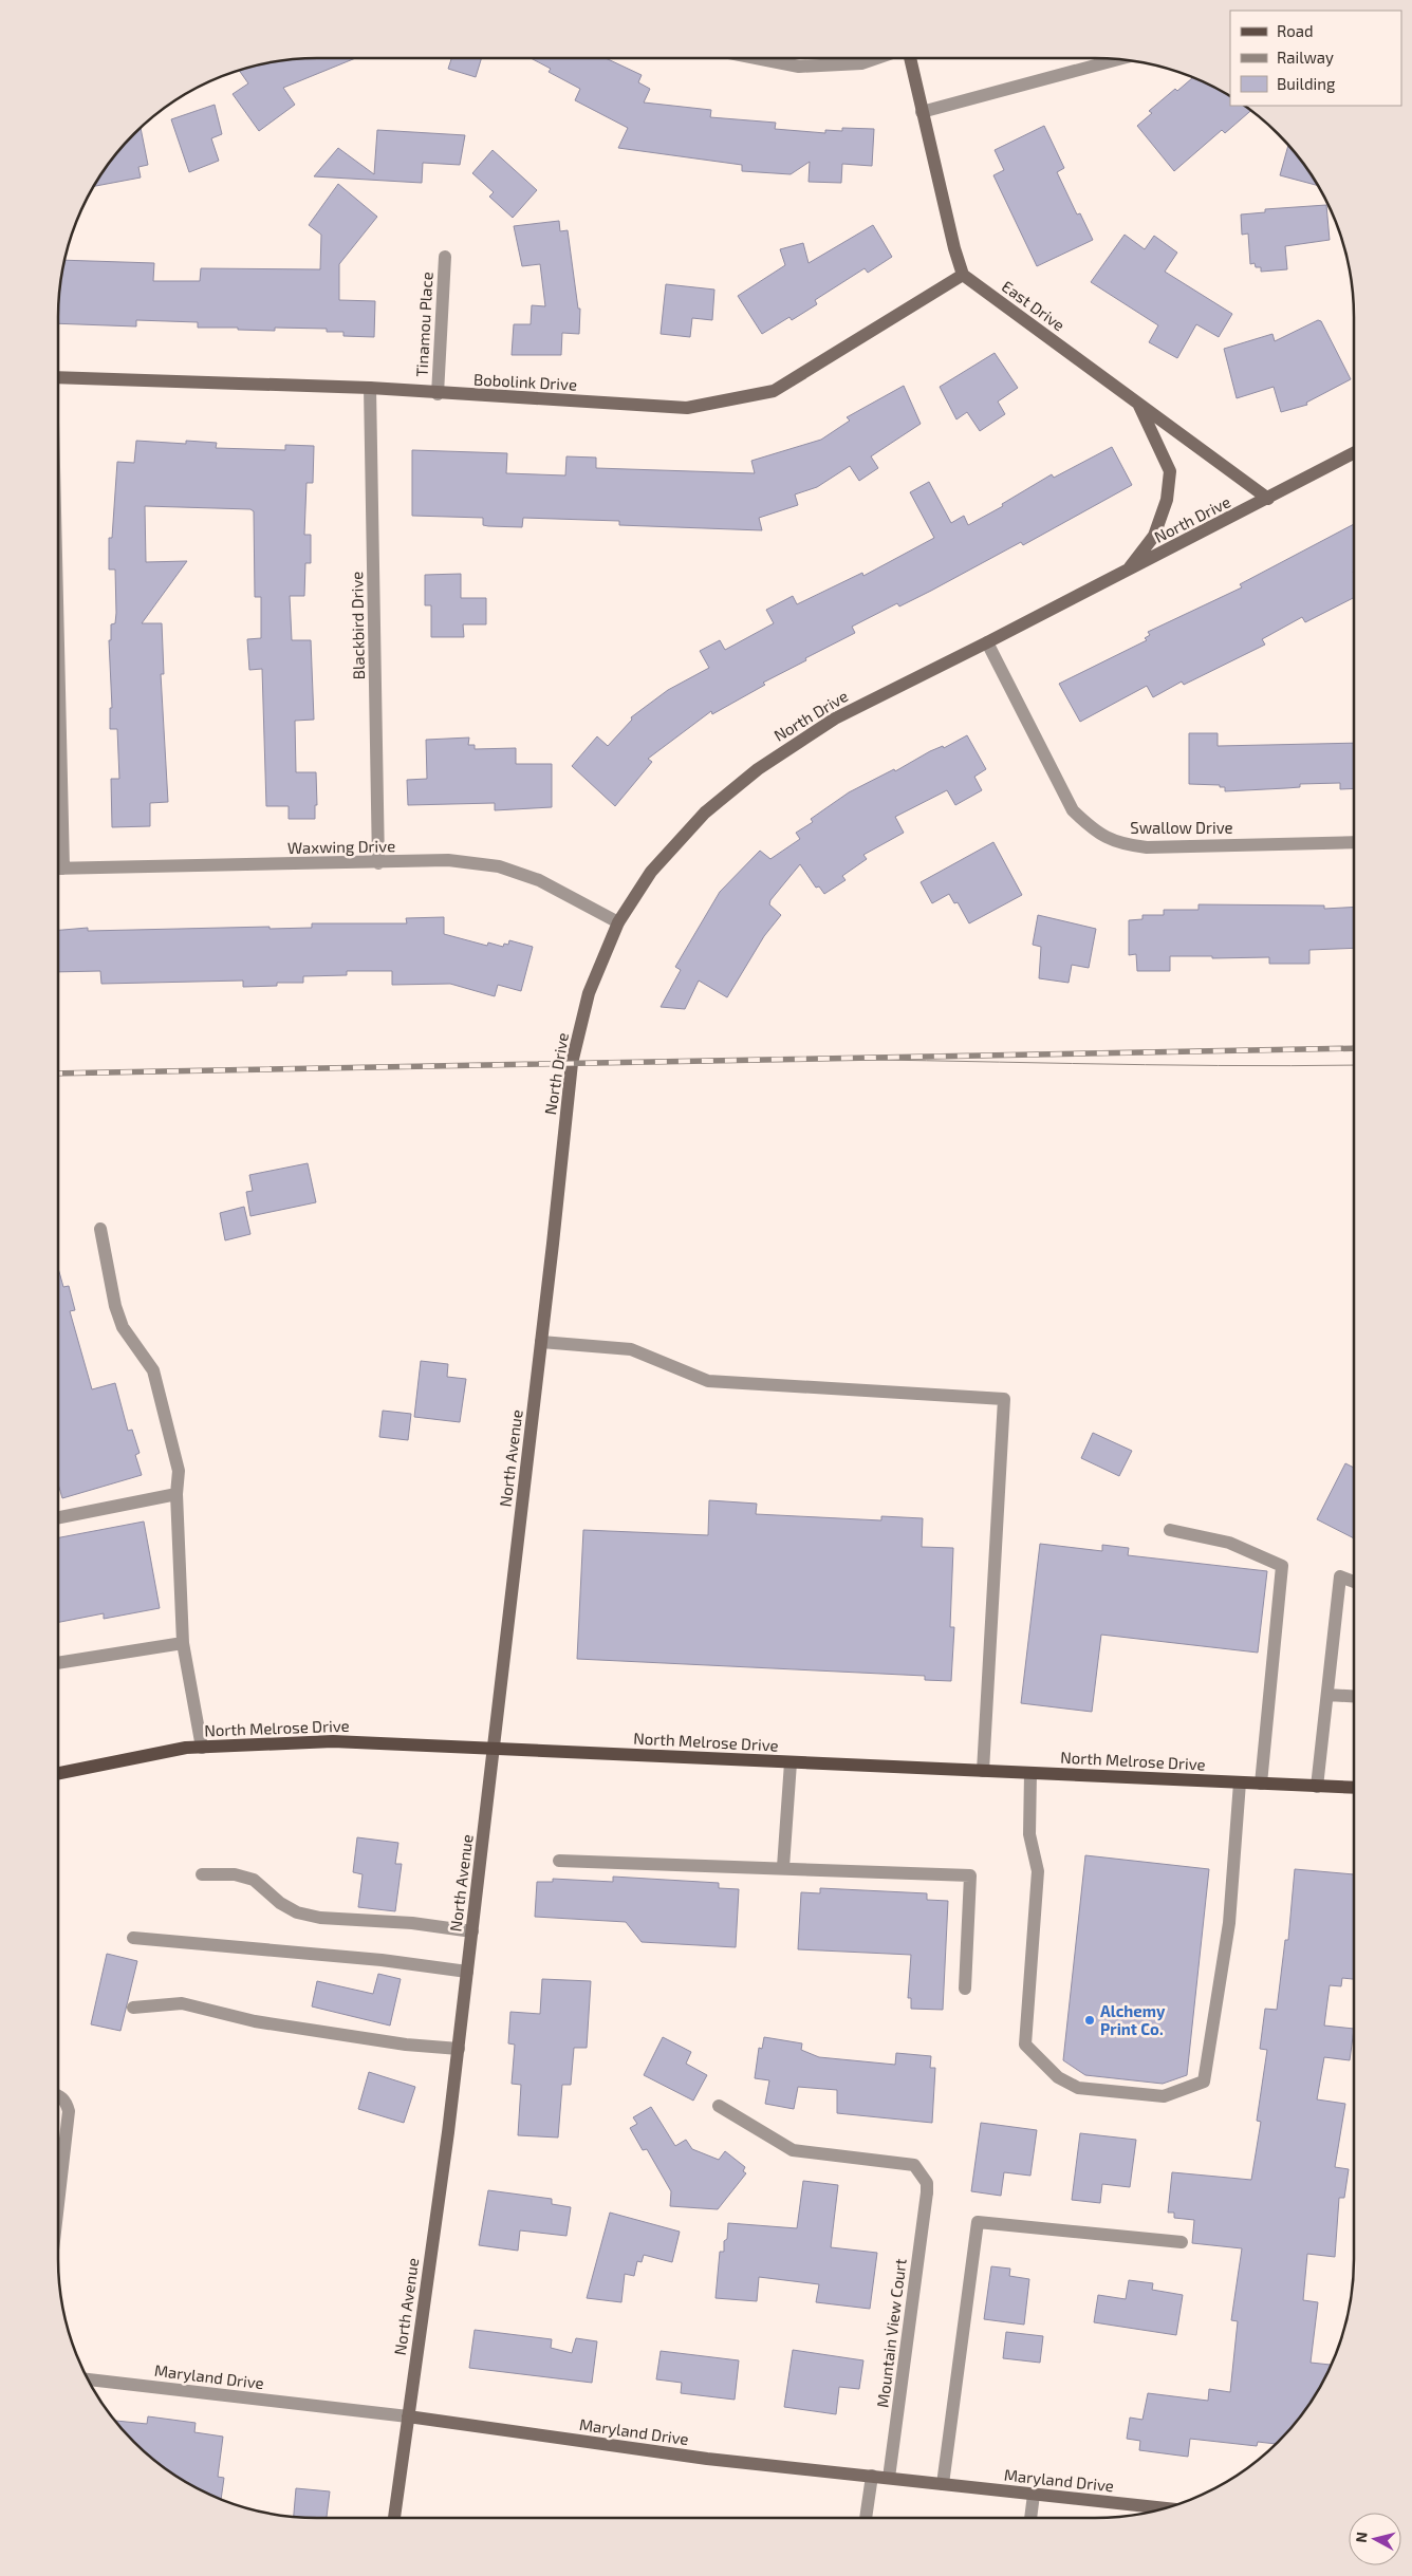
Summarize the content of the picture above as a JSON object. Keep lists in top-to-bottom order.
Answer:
{
  "streets": {
    "main road": [
      "East Drive",
      "Bobolink Drive",
      "North Drive",
      "North Avenue",
      "North Melrose Drive",
      "Maryland Drive"
    ],
    "street": [
      "Tinamou Place",
      "Blackbird Drive",
      "Swallow Drive",
      "Waxwing Drive",
      "Mountain View Court"
    ]
  },
  "crossings": [
    ["East Drive", "Bobolink Drive"],
    ["East Drive", "North Drive"],
    ["Tinamou Place", "Bobolink Drive"],
    ["Bobolink Drive", "Blackbird Drive"],
    ["North Drive", "Swallow Drive"],
    ["North Drive", "Waxwing Drive"],
    ["North Drive", "North Avenue"],
    ["Blackbird Drive", "Waxwing Drive"],
    ["North Avenue", "North Melrose Drive"],
    ["North Avenue", "Maryland Drive"],
    ["Mountain View Court", "Maryland Drive"]
  ],
  "places": ["Alchemy Print Co."],
  "legend": ["Road", "Railway", "Building"],
  "north": "left"
}
